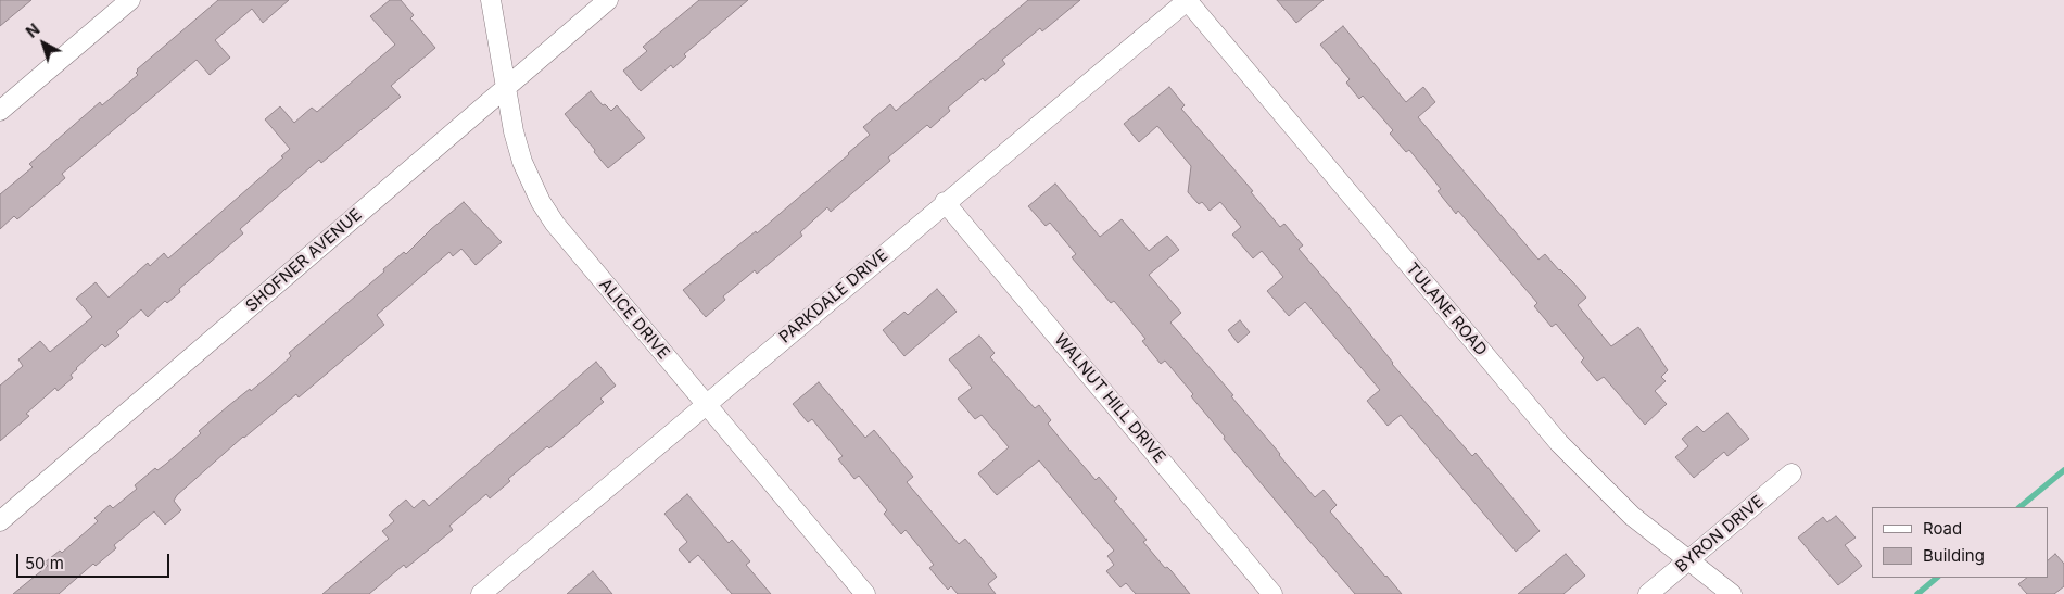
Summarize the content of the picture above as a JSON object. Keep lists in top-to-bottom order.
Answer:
{
  "streets": {
    "street": [
      "SHOFNER AVENUE",
      "PARKDALE DRIVE",
      "TULANE ROAD",
      "ALICE DRIVE",
      "WALNUT HILL DRIVE",
      "BYRON DRIVE"
    ]
  },
  "crossings": [
    ["SHOFNER AVENUE", "ALICE DRIVE"],
    ["PARKDALE DRIVE", "TULANE ROAD"],
    ["PARKDALE DRIVE", "ALICE DRIVE"],
    ["PARKDALE DRIVE", "WALNUT HILL DRIVE"],
    ["TULANE ROAD", "BYRON DRIVE"]
  ],
  "legend": ["Road", "Building"],
  "scale_bar": "50 m",
  "north": "top left"
}
